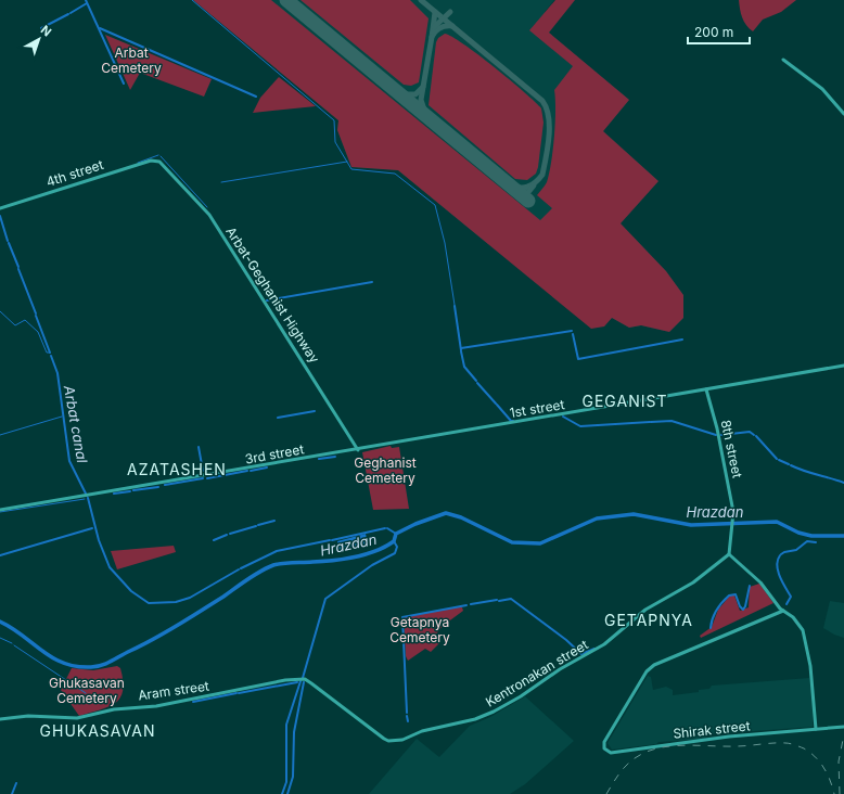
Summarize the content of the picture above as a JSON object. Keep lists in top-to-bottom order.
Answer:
{
  "streets": {
    "main road": [
      "4th street",
      "Arbat-Geghanist Highway",
      "1st street",
      "8th street",
      "3rd street",
      "Kentronakan street",
      "Aram street",
      "Shirak street"
    ]
  },
  "crossings": [
    ["4th street", "Arbat-Geghanist Highway"],
    ["Arbat-Geghanist Highway", "1st street"],
    ["Arbat-Geghanist Highway", "3rd street"],
    ["1st street", "8th street"],
    ["1st street", "3rd street"],
    ["8th street", "Kentronakan street"],
    ["Kentronakan street", "Aram street"]
  ],
  "districts": [
    "GEGANIST",
    "AZATASHEN",
    "GETAPNYA",
    "GHUKASAVAN"
  ],
  "water": ["Arbat canal", "Hrazdan"],
  "parks": [
    "Arbat Cemetery",
    "Geghanist Cemetery",
    "Getapnya Cemetery",
    "Ghukasavan Cemetery"
  ],
  "scale_bar": "200 m",
  "north": "top right"
}
